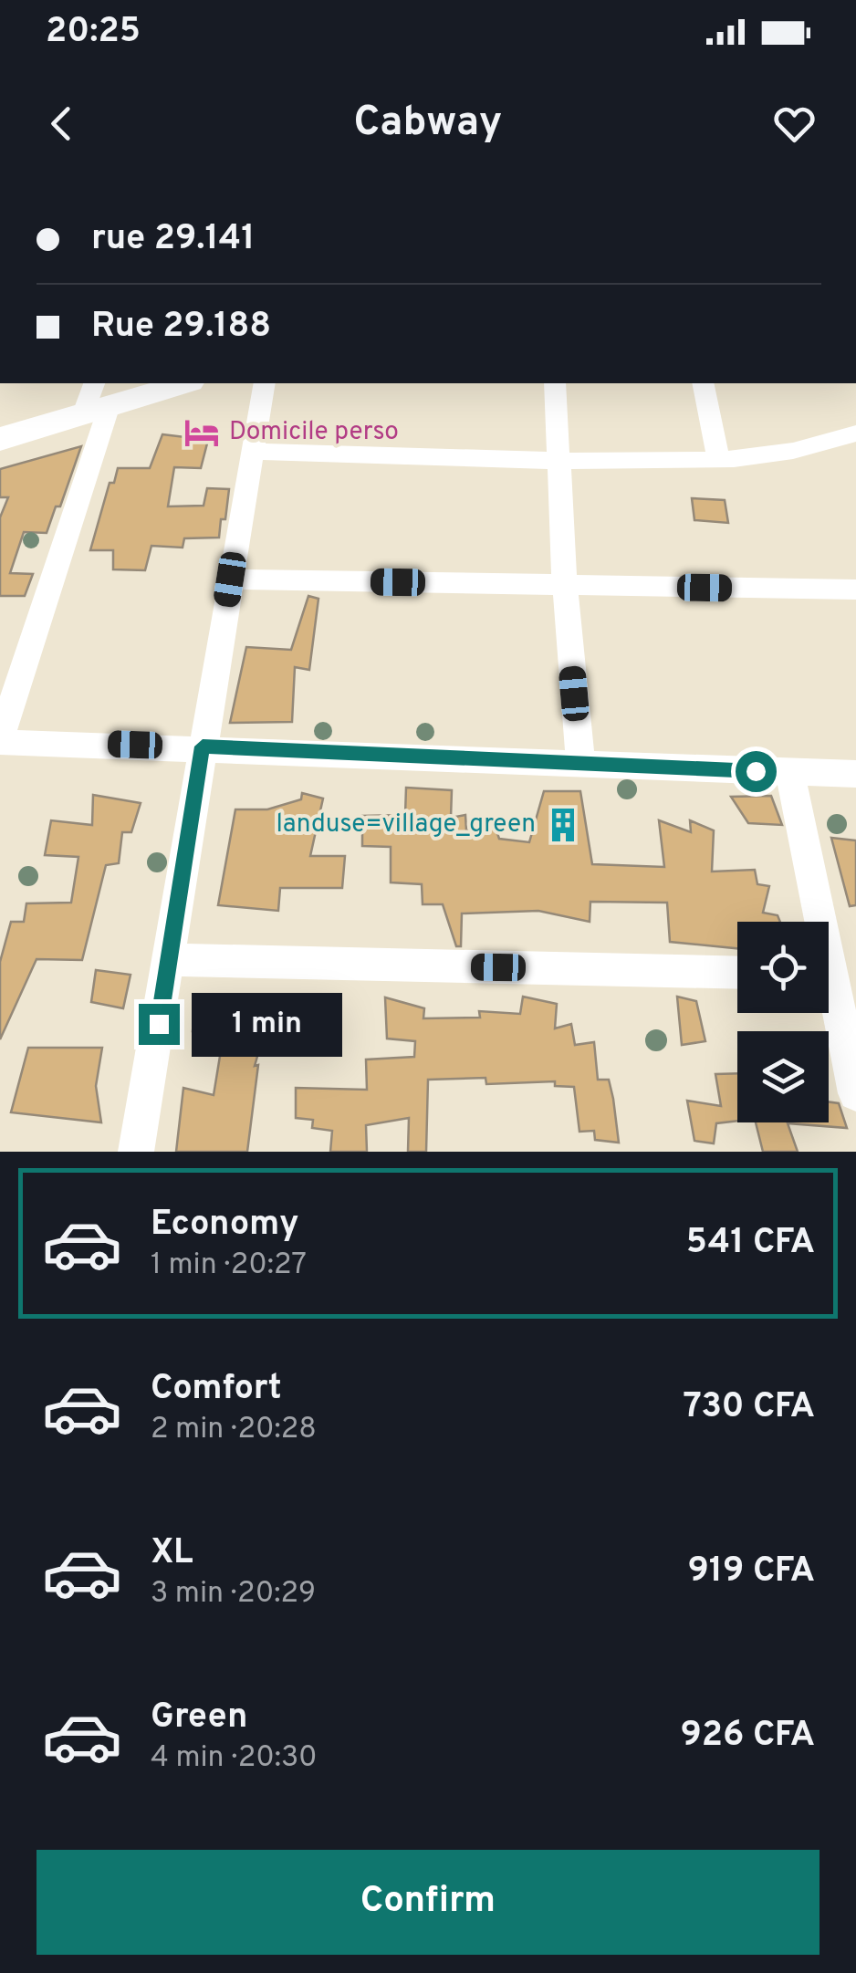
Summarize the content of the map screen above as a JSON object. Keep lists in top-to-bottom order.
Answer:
{
  "places": {
    "hotel": ["Domicile perso"],
    "building": ["landuse=village_green"]
  },
  "page": {
    "status": "20:25",
    "header": "Cabway",
    "banner": ["rue 29.141", "Rue 29.188"],
    "bubble": "1 min",
    "list": [
      {
        "name": "Economy",
        "note": "1 min · 20:27",
        "value": "541 CFA"
      },
      {
        "name": "Comfort",
        "note": "2 min · 20:28",
        "value": "730 CFA"
      },
      {
        "name": "XL",
        "note": "3 min · 20:29",
        "value": "919 CFA"
      },
      {
        "name": "Green",
        "note": "4 min · 20:30",
        "value": "926 CFA"
      }
    ],
    "buttons": "Confirm"
  }
}
